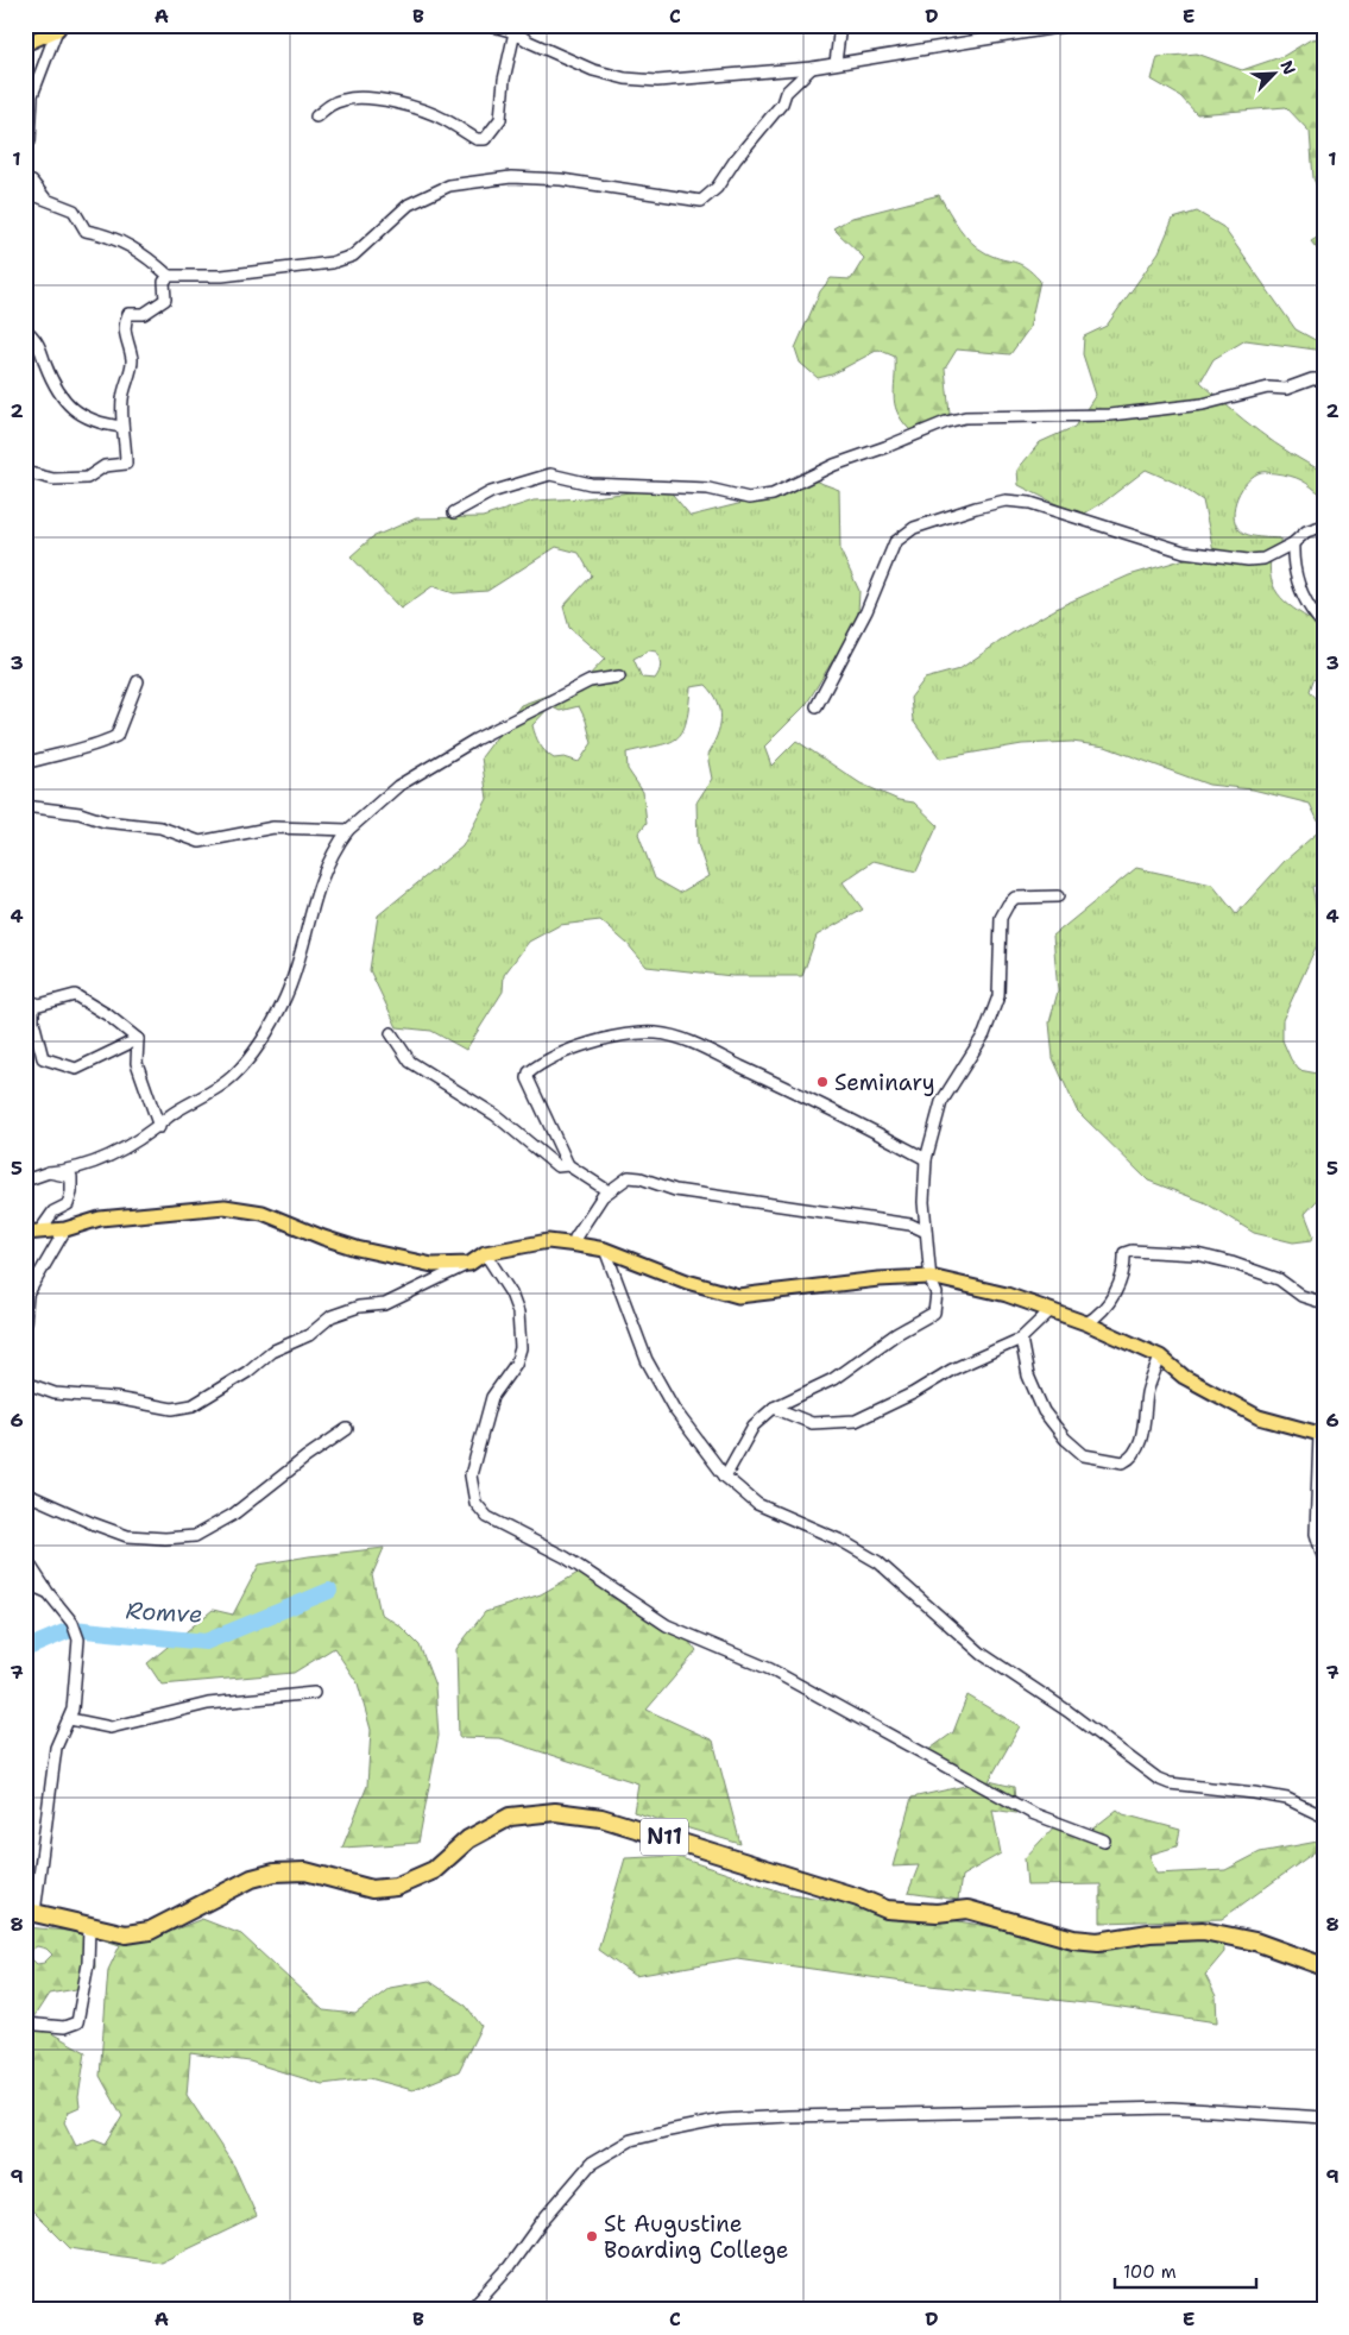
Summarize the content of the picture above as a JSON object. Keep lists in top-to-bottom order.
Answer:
{
  "streets": {
    "highway": ["N11"]
  },
  "water": ["Romve"],
  "places": ["Seminary", "St Augustine Boarding College"],
  "scale_bar": "100 m",
  "north": "top right",
  "grid": {
    "columns": [
      "A",
      "B",
      "C",
      "D",
      "E"
    ],
    "rows": [
      "1",
      "2",
      "3",
      "4",
      "5",
      "6",
      "7",
      "8",
      "9"
    ]
  }
}
